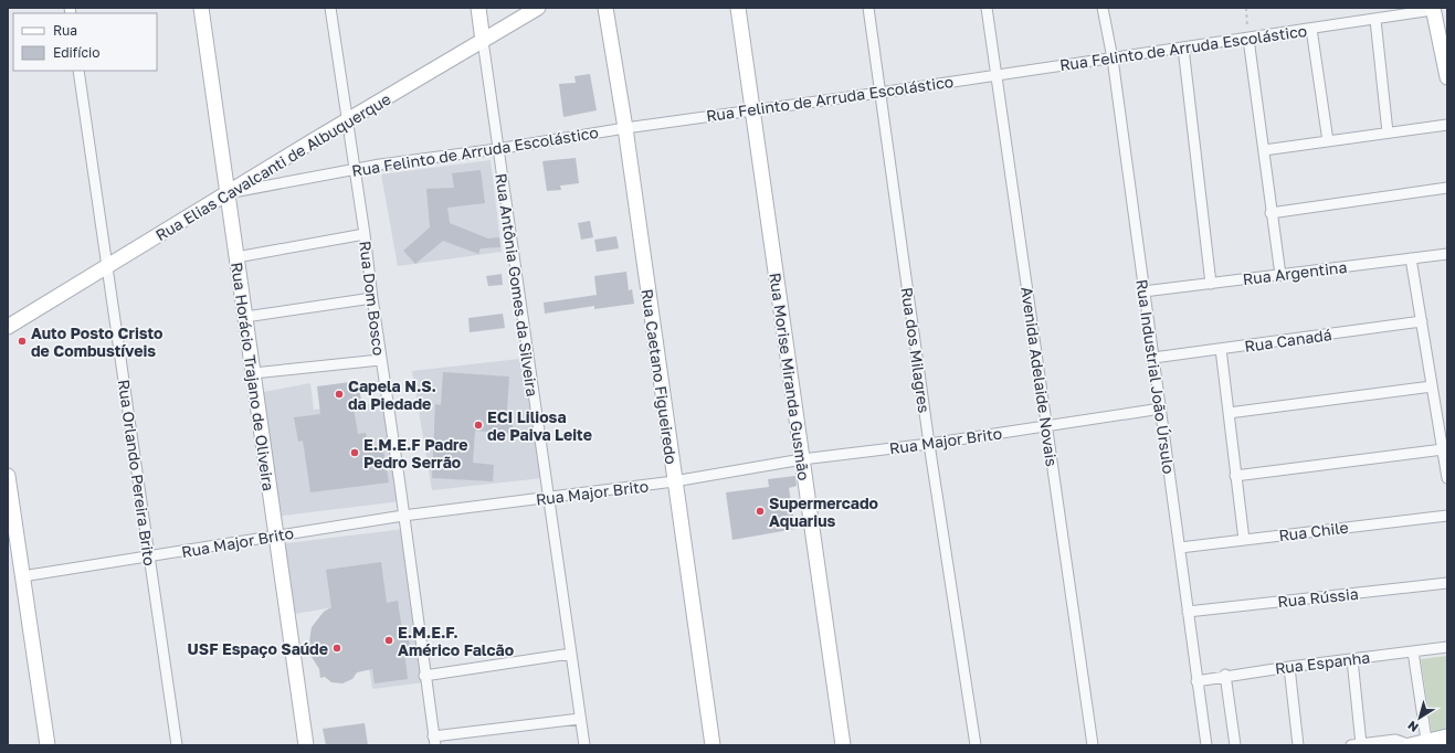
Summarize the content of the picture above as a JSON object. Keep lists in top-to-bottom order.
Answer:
{
  "streets": {
    "street": [
      "Rua Felinto de Arruda Escolástico",
      "Rua Elias Cavalcanti de Albuquerque",
      "Rua Argentina",
      "Rua Antônia Gomes da Silveira",
      "Rua Dom Bosco",
      "Rua Canadá",
      "Rua dos Milagres",
      "Rua Horácio Trajano de Oliveira",
      "Rua Caetano Figueiredo",
      "Rua Morise Miranda Gusmão",
      "Avenida Adelaide Novais",
      "Rua Industrial João Úrsulo",
      "Rua Major Brito",
      "Rua Orlando Pereira Brito",
      "Rua Chile",
      "Rua Rússia",
      "Rua Espanha"
    ]
  },
  "crossings": [
    ["Rua Felinto de Arruda Escolástico", "Rua Elias Cavalcanti de Albuquerque"],
    ["Rua Felinto de Arruda Escolástico", "Rua Antônia Gomes da Silveira"],
    ["Rua Felinto de Arruda Escolástico", "Rua Dom Bosco"],
    ["Rua Felinto de Arruda Escolástico", "Rua dos Milagres"],
    ["Rua Felinto de Arruda Escolástico", "Rua Horácio Trajano de Oliveira"],
    ["Rua Felinto de Arruda Escolástico", "Rua Caetano Figueiredo"],
    ["Rua Felinto de Arruda Escolástico", "Rua Morise Miranda Gusmão"],
    ["Rua Felinto de Arruda Escolástico", "Avenida Adelaide Novais"],
    ["Rua Felinto de Arruda Escolástico", "Rua Industrial João Úrsulo"],
    ["Rua Elias Cavalcanti de Albuquerque", "Rua Antônia Gomes da Silveira"],
    ["Rua Elias Cavalcanti de Albuquerque", "Rua Dom Bosco"],
    ["Rua Elias Cavalcanti de Albuquerque", "Rua Horácio Trajano de Oliveira"],
    ["Rua Elias Cavalcanti de Albuquerque", "Rua Orlando Pereira Brito"],
    ["Rua Argentina", "Rua Industrial João Úrsulo"],
    ["Rua Antônia Gomes da Silveira", "Rua Major Brito"],
    ["Rua Dom Bosco", "Rua Major Brito"],
    ["Rua Canadá", "Rua Industrial João Úrsulo"],
    ["Rua dos Milagres", "Rua Major Brito"],
    ["Rua Horácio Trajano de Oliveira", "Rua Major Brito"],
    ["Rua Caetano Figueiredo", "Rua Major Brito"],
    ["Rua Morise Miranda Gusmão", "Rua Major Brito"],
    ["Avenida Adelaide Novais", "Rua Major Brito"],
    ["Rua Industrial João Úrsulo", "Rua Major Brito"],
    ["Rua Industrial João Úrsulo", "Rua Chile"],
    ["Rua Industrial João Úrsulo", "Rua Rússia"],
    ["Rua Industrial João Úrsulo", "Rua Espanha"],
    ["Rua Major Brito", "Rua Orlando Pereira Brito"]
  ],
  "places": [
    "Auto Posto Cristo de Combustíveis",
    "Capela N.S. da Piedade",
    "ECI Liliosa de Paiva Leite",
    "E.M.E.F Padre Pedro Serrão",
    "Supermercado Aquarius",
    "E.M.E.F. Américo Falcão",
    "USF Espaço Saúde"
  ],
  "legend": ["Rua", "Edifício"],
  "north": "bottom left"
}
